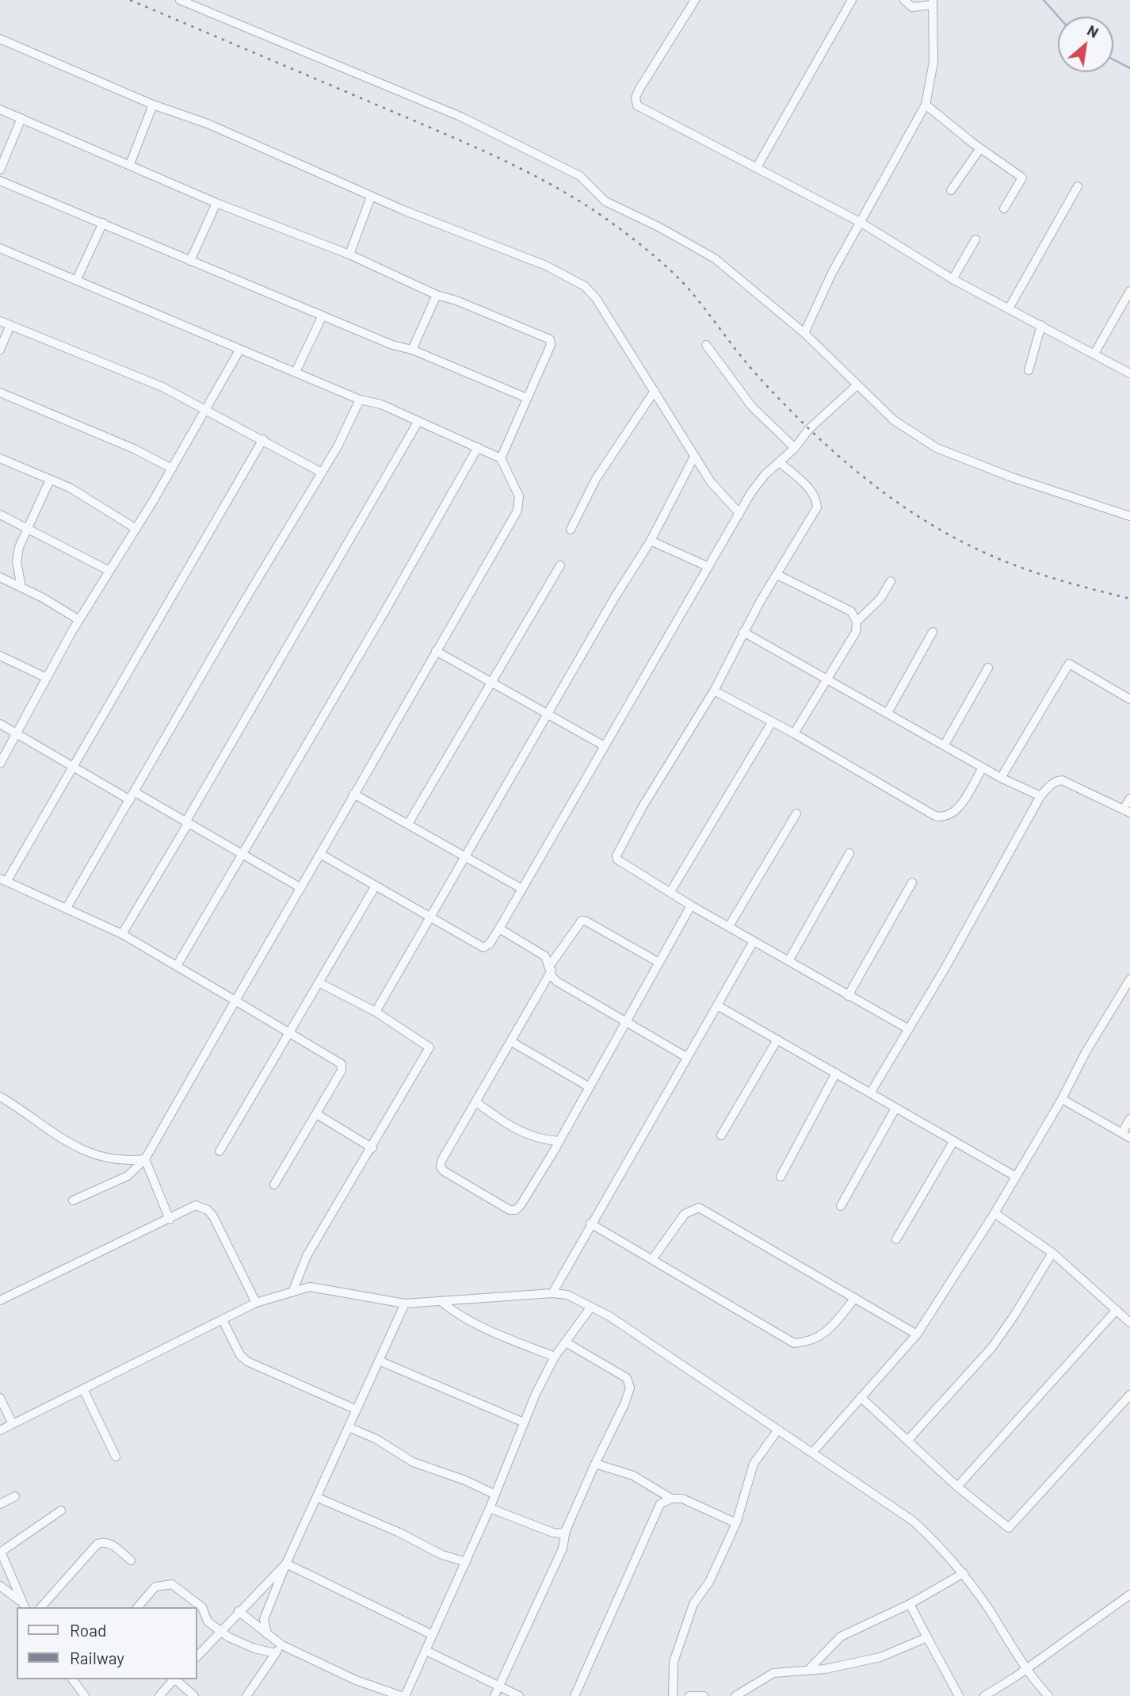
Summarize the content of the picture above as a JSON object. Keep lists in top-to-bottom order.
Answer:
{
  "legend": ["Road", "Railway"],
  "north": "top right"
}
